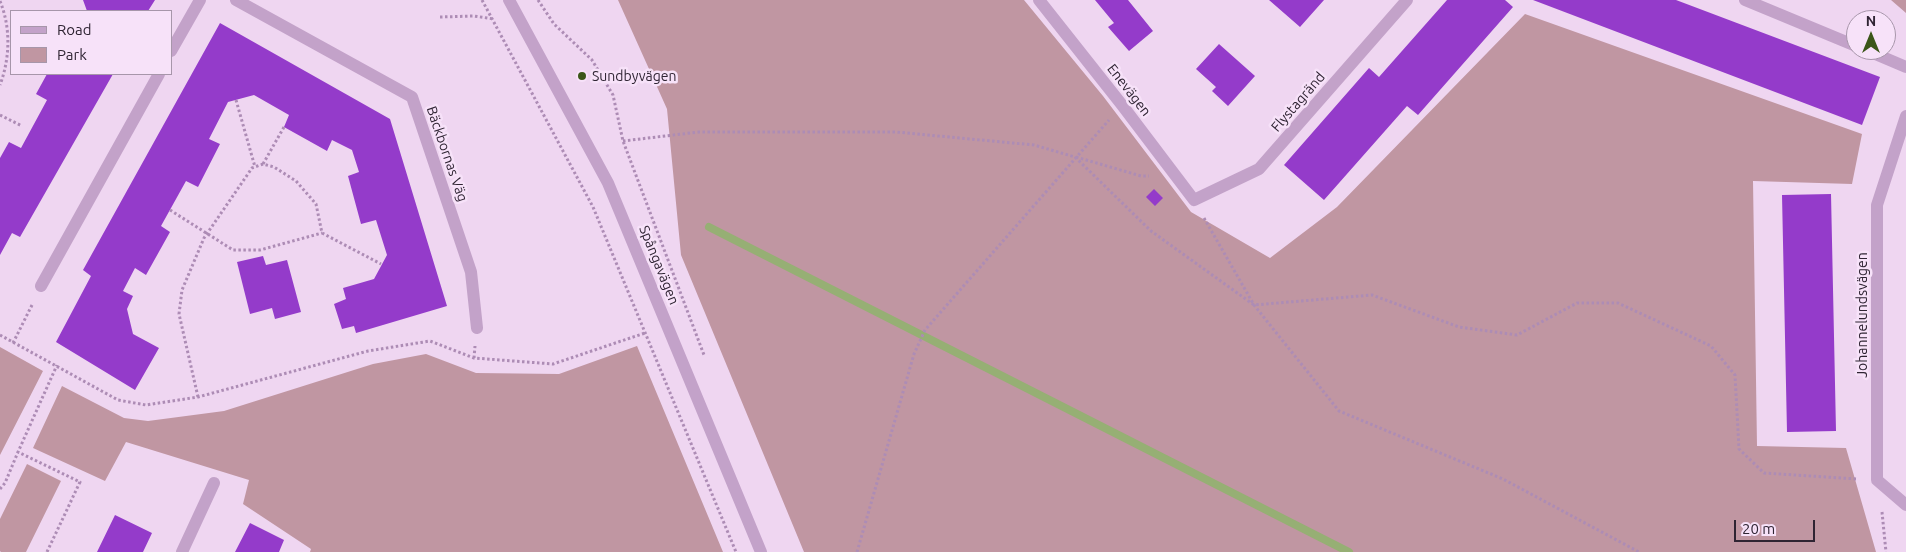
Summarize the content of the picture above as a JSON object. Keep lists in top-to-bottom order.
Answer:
{
  "streets": {
    "street": [
      "Enevägen",
      "Flystagränd",
      "Bäckbornas Väg",
      "Spångavägen",
      "Johannelundsvägen"
    ]
  },
  "crossings": [
    ["Enevägen", "Flystagränd"]
  ],
  "places": ["Sundbyvägen"],
  "legend": ["Road", "Park"],
  "scale_bar": "20 m",
  "north": "top"
}
